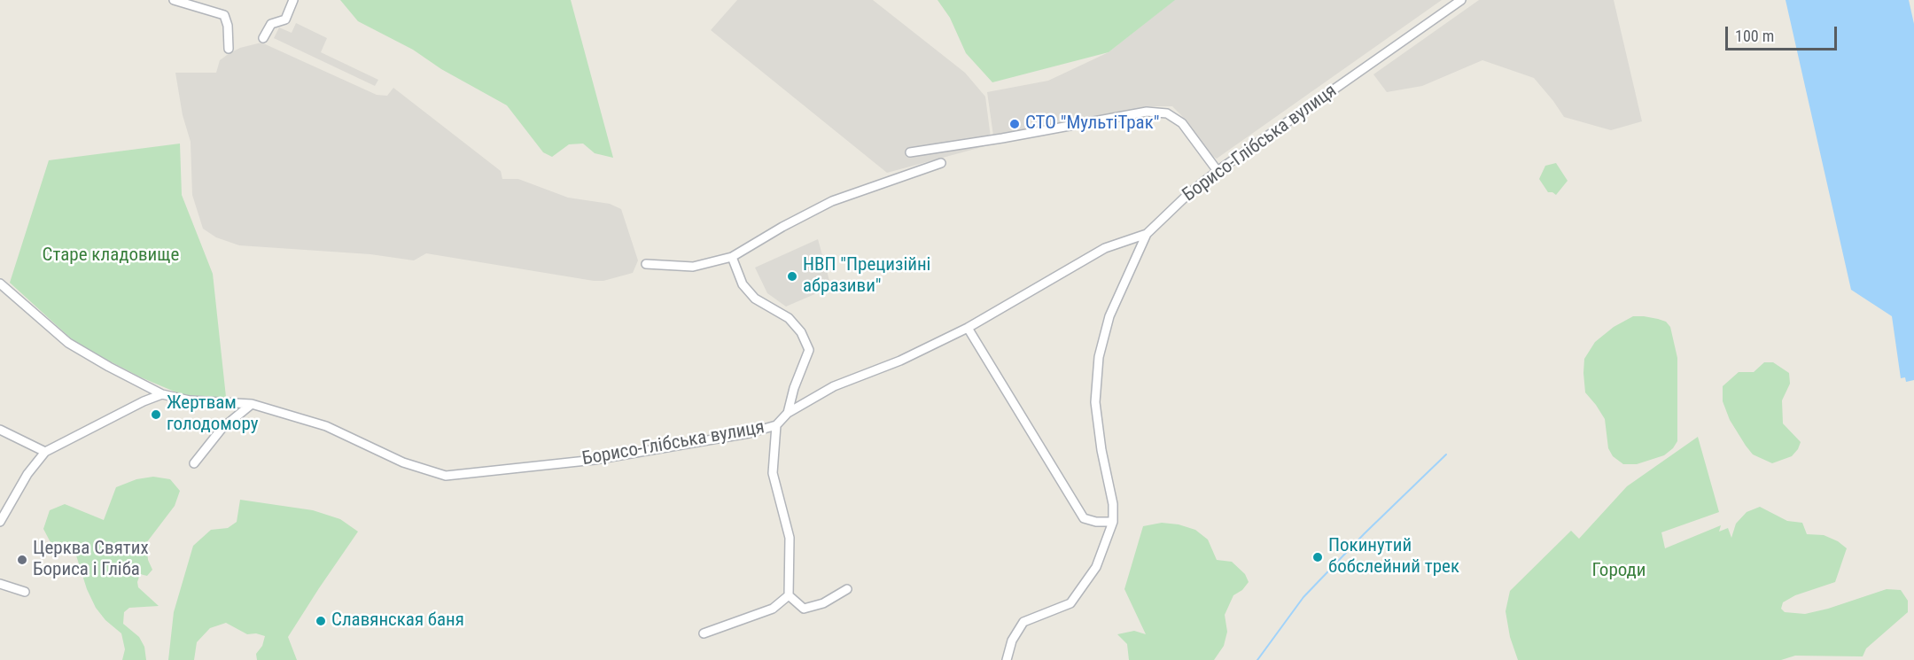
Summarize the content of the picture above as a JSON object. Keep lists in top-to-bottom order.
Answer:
{
  "streets": {
    "street": ["Борисо-Глібська вулиця"]
  },
  "parks": ["Старе кладовище", "Городи"],
  "places": [
    "СТО \"МультіТрак\"",
    "НВП \"Прецизійні абразиви\"",
    "Жертвам голодомору",
    "Покинутий бобслейний трек",
    "Церква Святих Бориса і Гліба",
    "Славянская баня"
  ],
  "scale_bar": "100 m"
}
